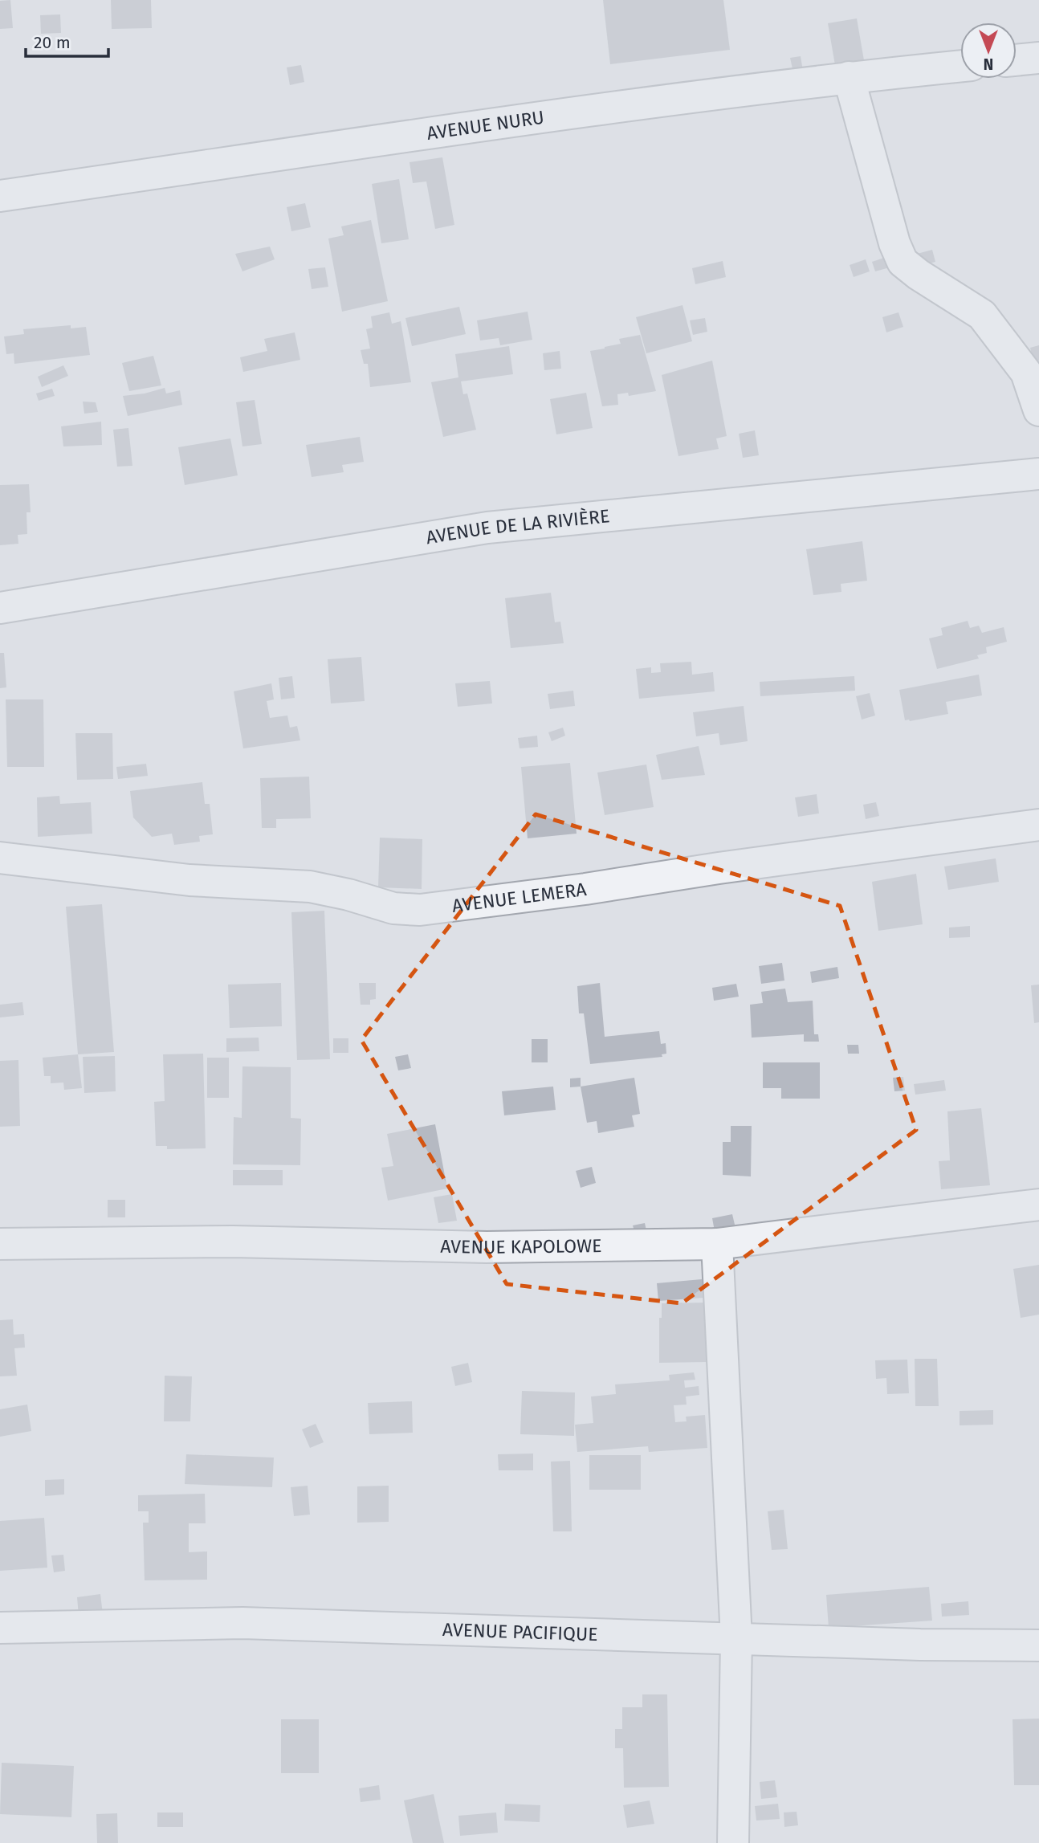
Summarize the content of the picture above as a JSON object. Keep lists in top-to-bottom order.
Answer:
{
  "streets": {
    "street": [
      "AVENUE NURU",
      "AVENUE DE LA RIVIÈRE",
      "AVENUE LEMERA",
      "AVENUE KAPOLOWE",
      "AVENUE PACIFIQUE"
    ]
  },
  "scale_bar": "20 m",
  "north": "bottom"
}
